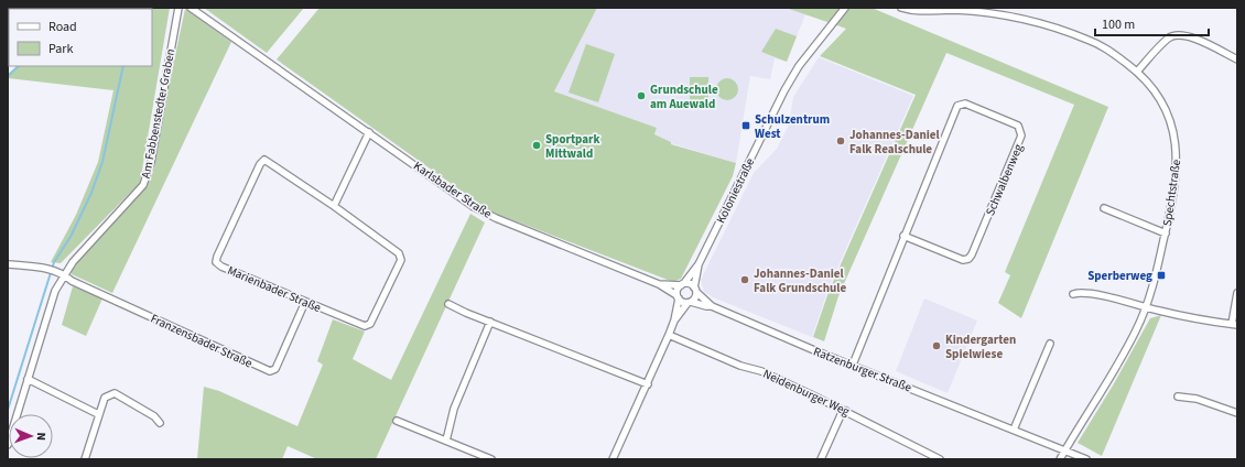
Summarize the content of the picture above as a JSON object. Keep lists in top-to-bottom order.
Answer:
{
  "streets": {
    "street": [
      "Am Fabbenstedter Graben",
      "Schwalbenweg",
      "Karlsbader Straße",
      "Koloniestraße",
      "Spechtstraße",
      "Marienbader Straße",
      "Franzensbader Straße",
      "Ratzenburger Straße",
      "Neidenburger Weg"
    ]
  },
  "crossings": [
    ["Am Fabbenstedter Graben", "Franzensbader Straße"],
    ["Schwalbenweg", "Ratzenburger Straße"],
    ["Karlsbader Straße", "Koloniestraße"],
    ["Karlsbader Straße", "Ratzenburger Straße"],
    ["Koloniestraße", "Ratzenburger Straße"],
    ["Spechtstraße", "Ratzenburger Straße"],
    ["Marienbader Straße", "Franzensbader Straße"]
  ],
  "places": {
    "other": [
      "Grundschule am Auewald",
      "Johannes-Daniel Falk Realschule",
      "Sportpark Mittwald",
      "Johannes-Daniel Falk Grundschule",
      "Kindergarten Spielwiese"
    ],
    "transit": ["Schulzentrum West", "Sperberweg"]
  },
  "legend": ["Road", "Park"],
  "scale_bar": "100 m",
  "north": "right"
}
